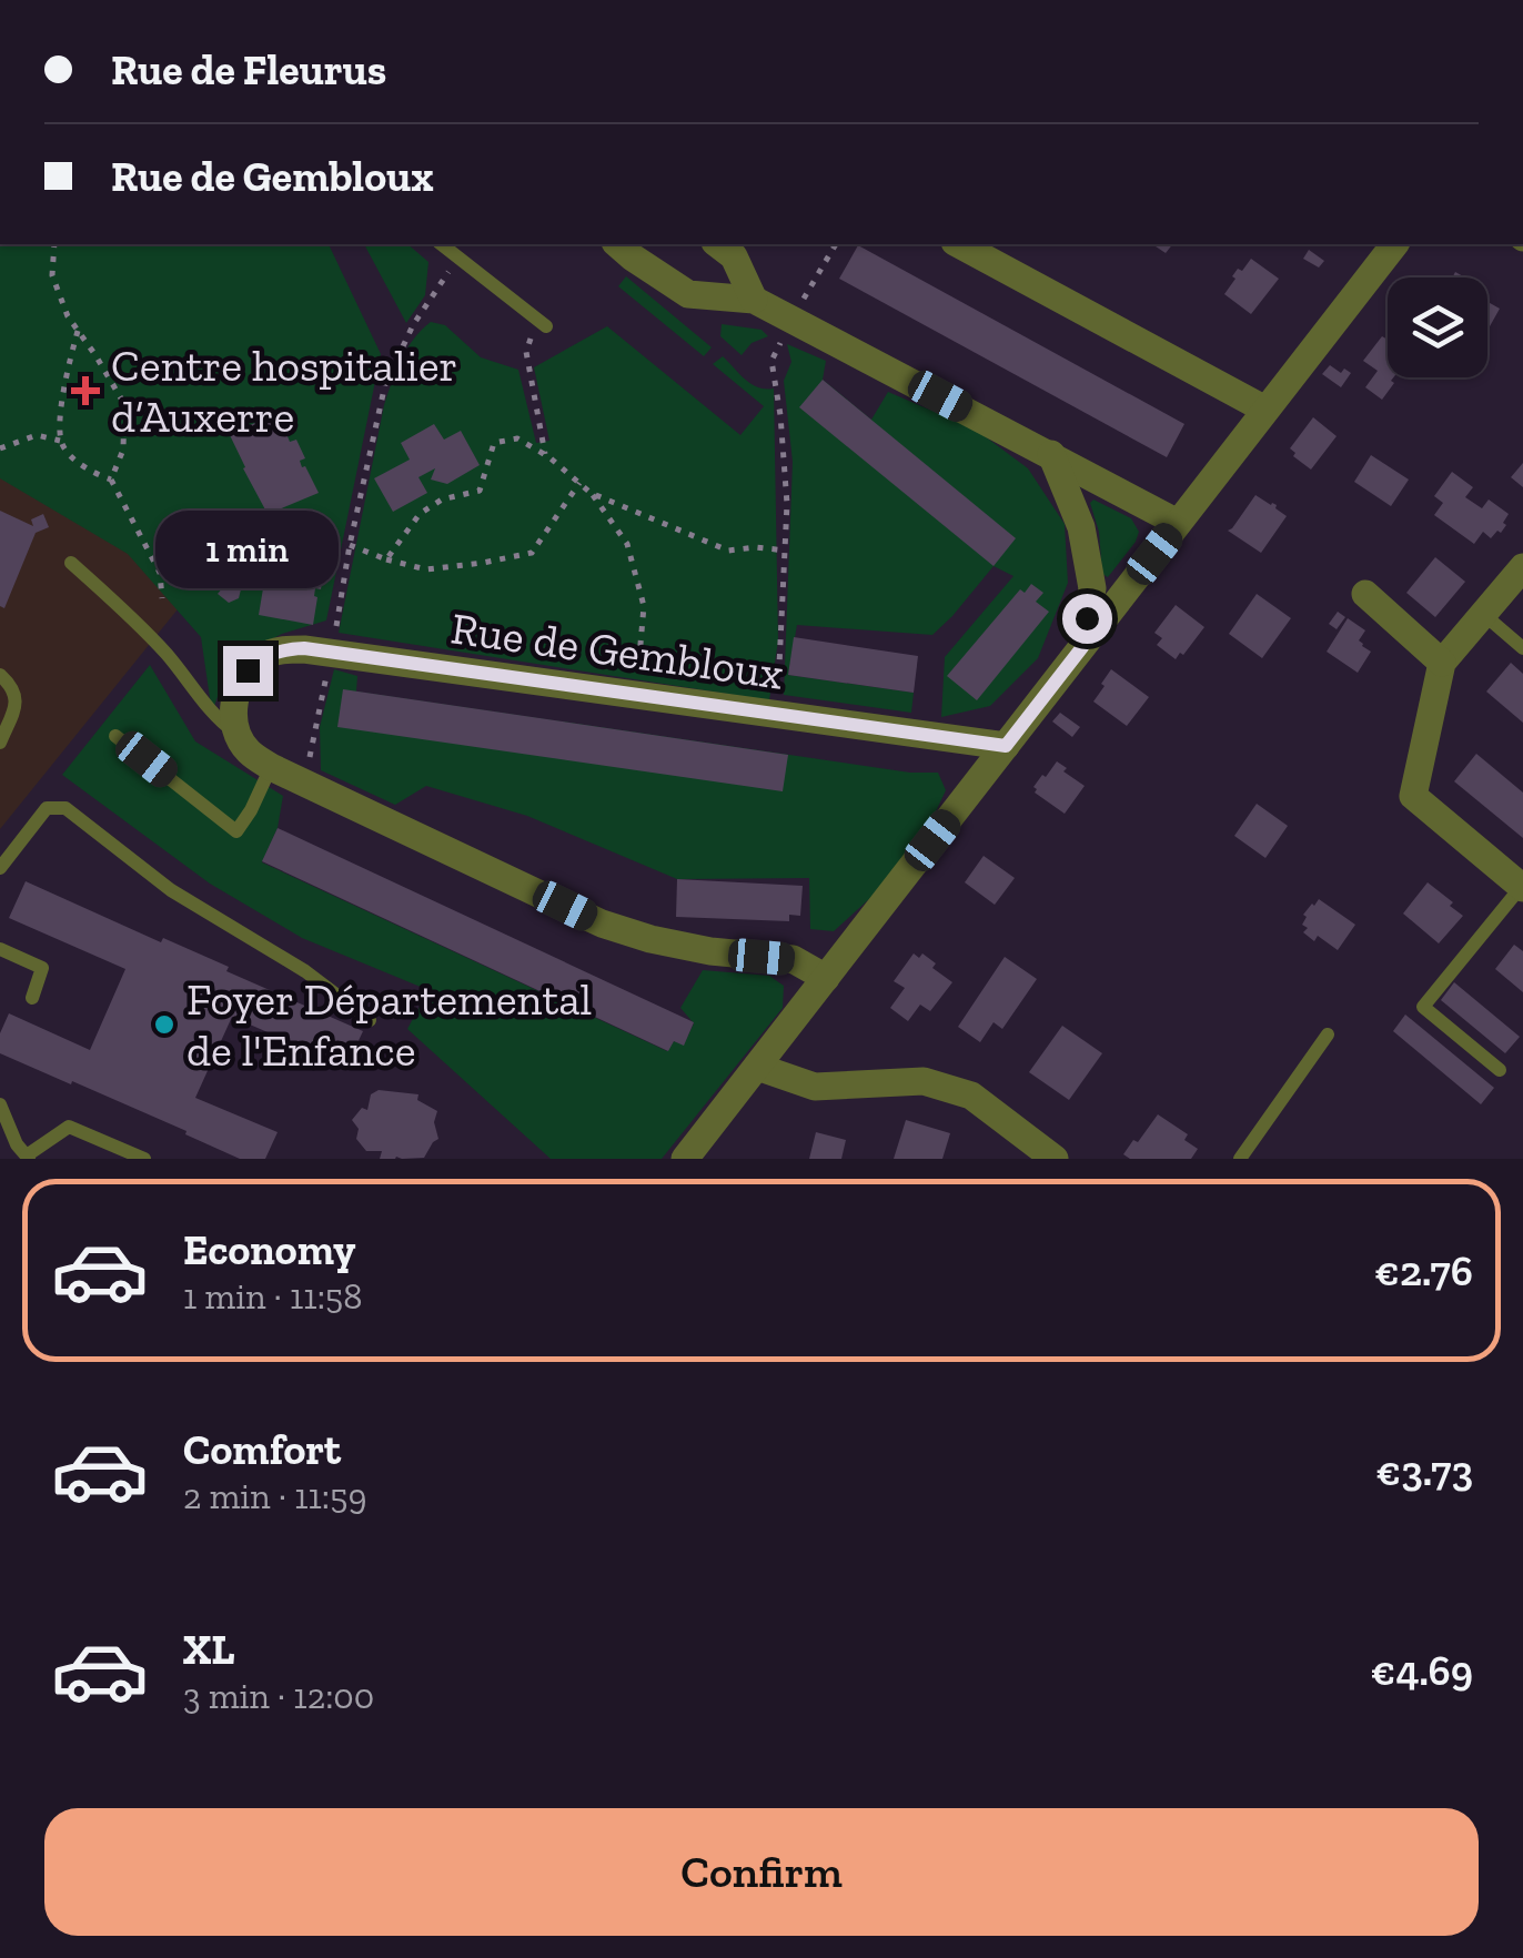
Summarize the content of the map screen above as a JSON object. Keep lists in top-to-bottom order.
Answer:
{
  "streets": {
    "street": ["Rue de Gembloux"]
  },
  "places": {
    "health": ["Centre hospitalier d’Auxerre"],
    "other": ["Foyer Départemental de l'Enfance"]
  },
  "page": {
    "banner": ["Rue de Fleurus", "Rue de Gembloux"],
    "bubble": "1 min",
    "list": [
      {
        "name": "Economy",
        "note": "1 min · 11:58",
        "value": "€2.76"
      },
      {
        "name": "Comfort",
        "note": "2 min · 11:59",
        "value": "€3.73"
      },
      {
        "name": "XL",
        "note": "3 min · 12:00",
        "value": "€4.69"
      }
    ],
    "buttons": "Confirm"
  }
}
